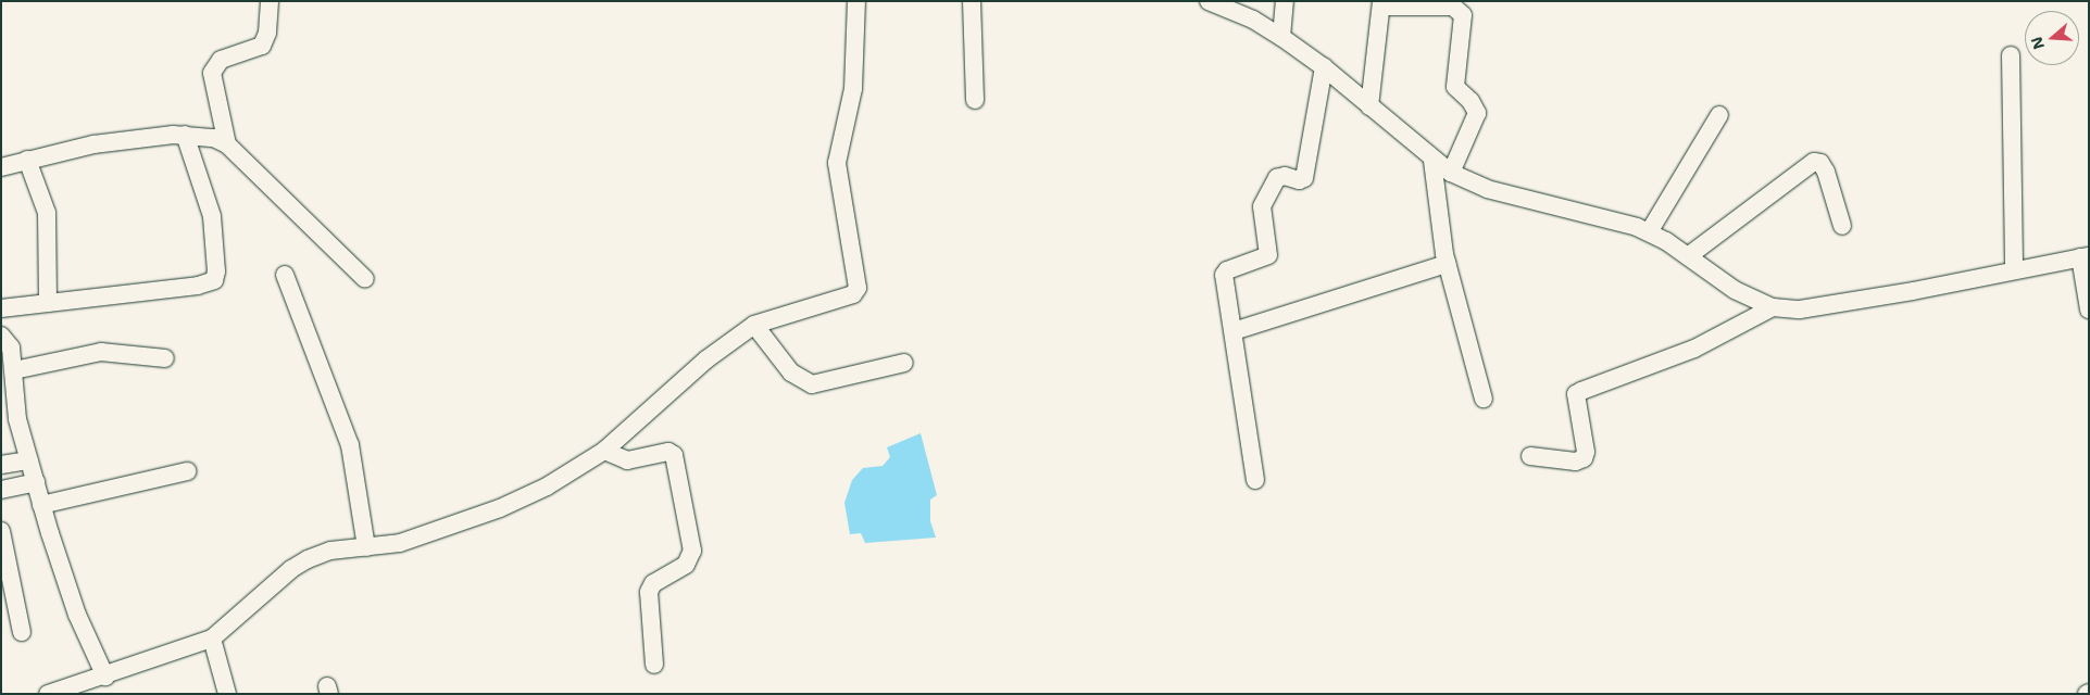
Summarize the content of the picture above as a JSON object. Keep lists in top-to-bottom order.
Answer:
{
  "north": "left"
}
